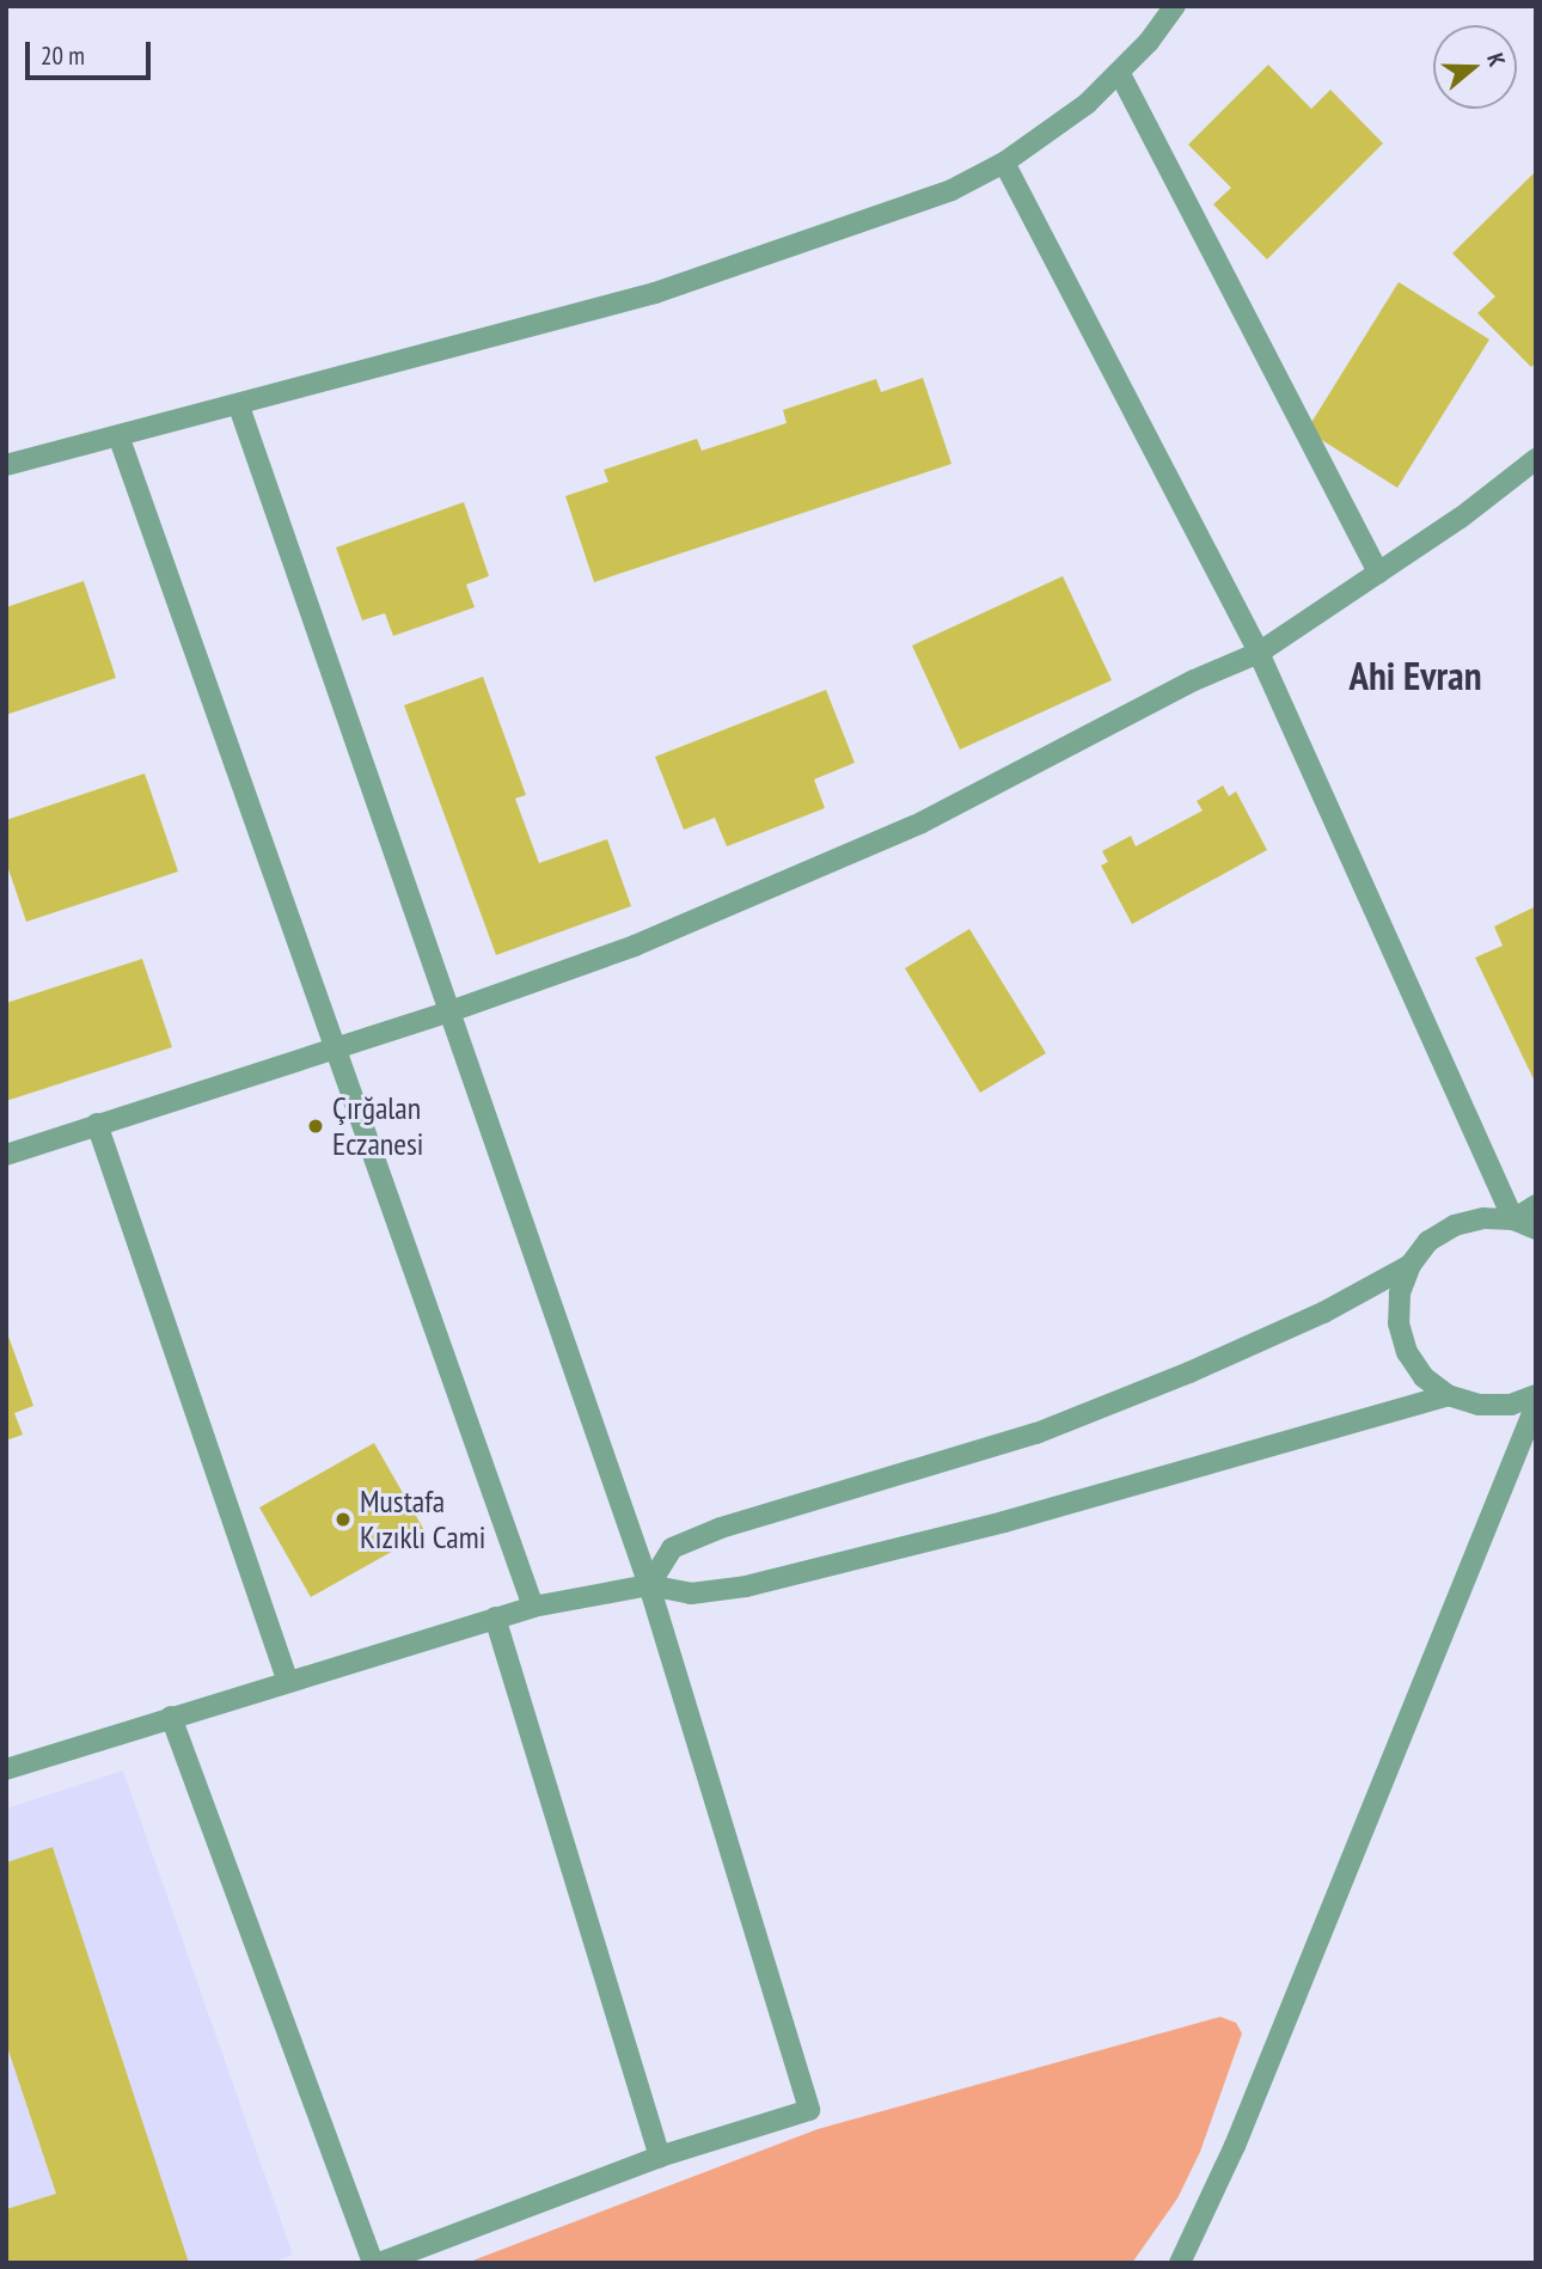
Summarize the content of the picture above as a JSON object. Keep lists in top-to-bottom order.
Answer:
{
  "districts": ["Ahi Evran"],
  "places": ["Çırğalan Eczanesi", "Mustafa Kızıklı Cami"],
  "scale_bar": "20 m",
  "north": "right"
}
